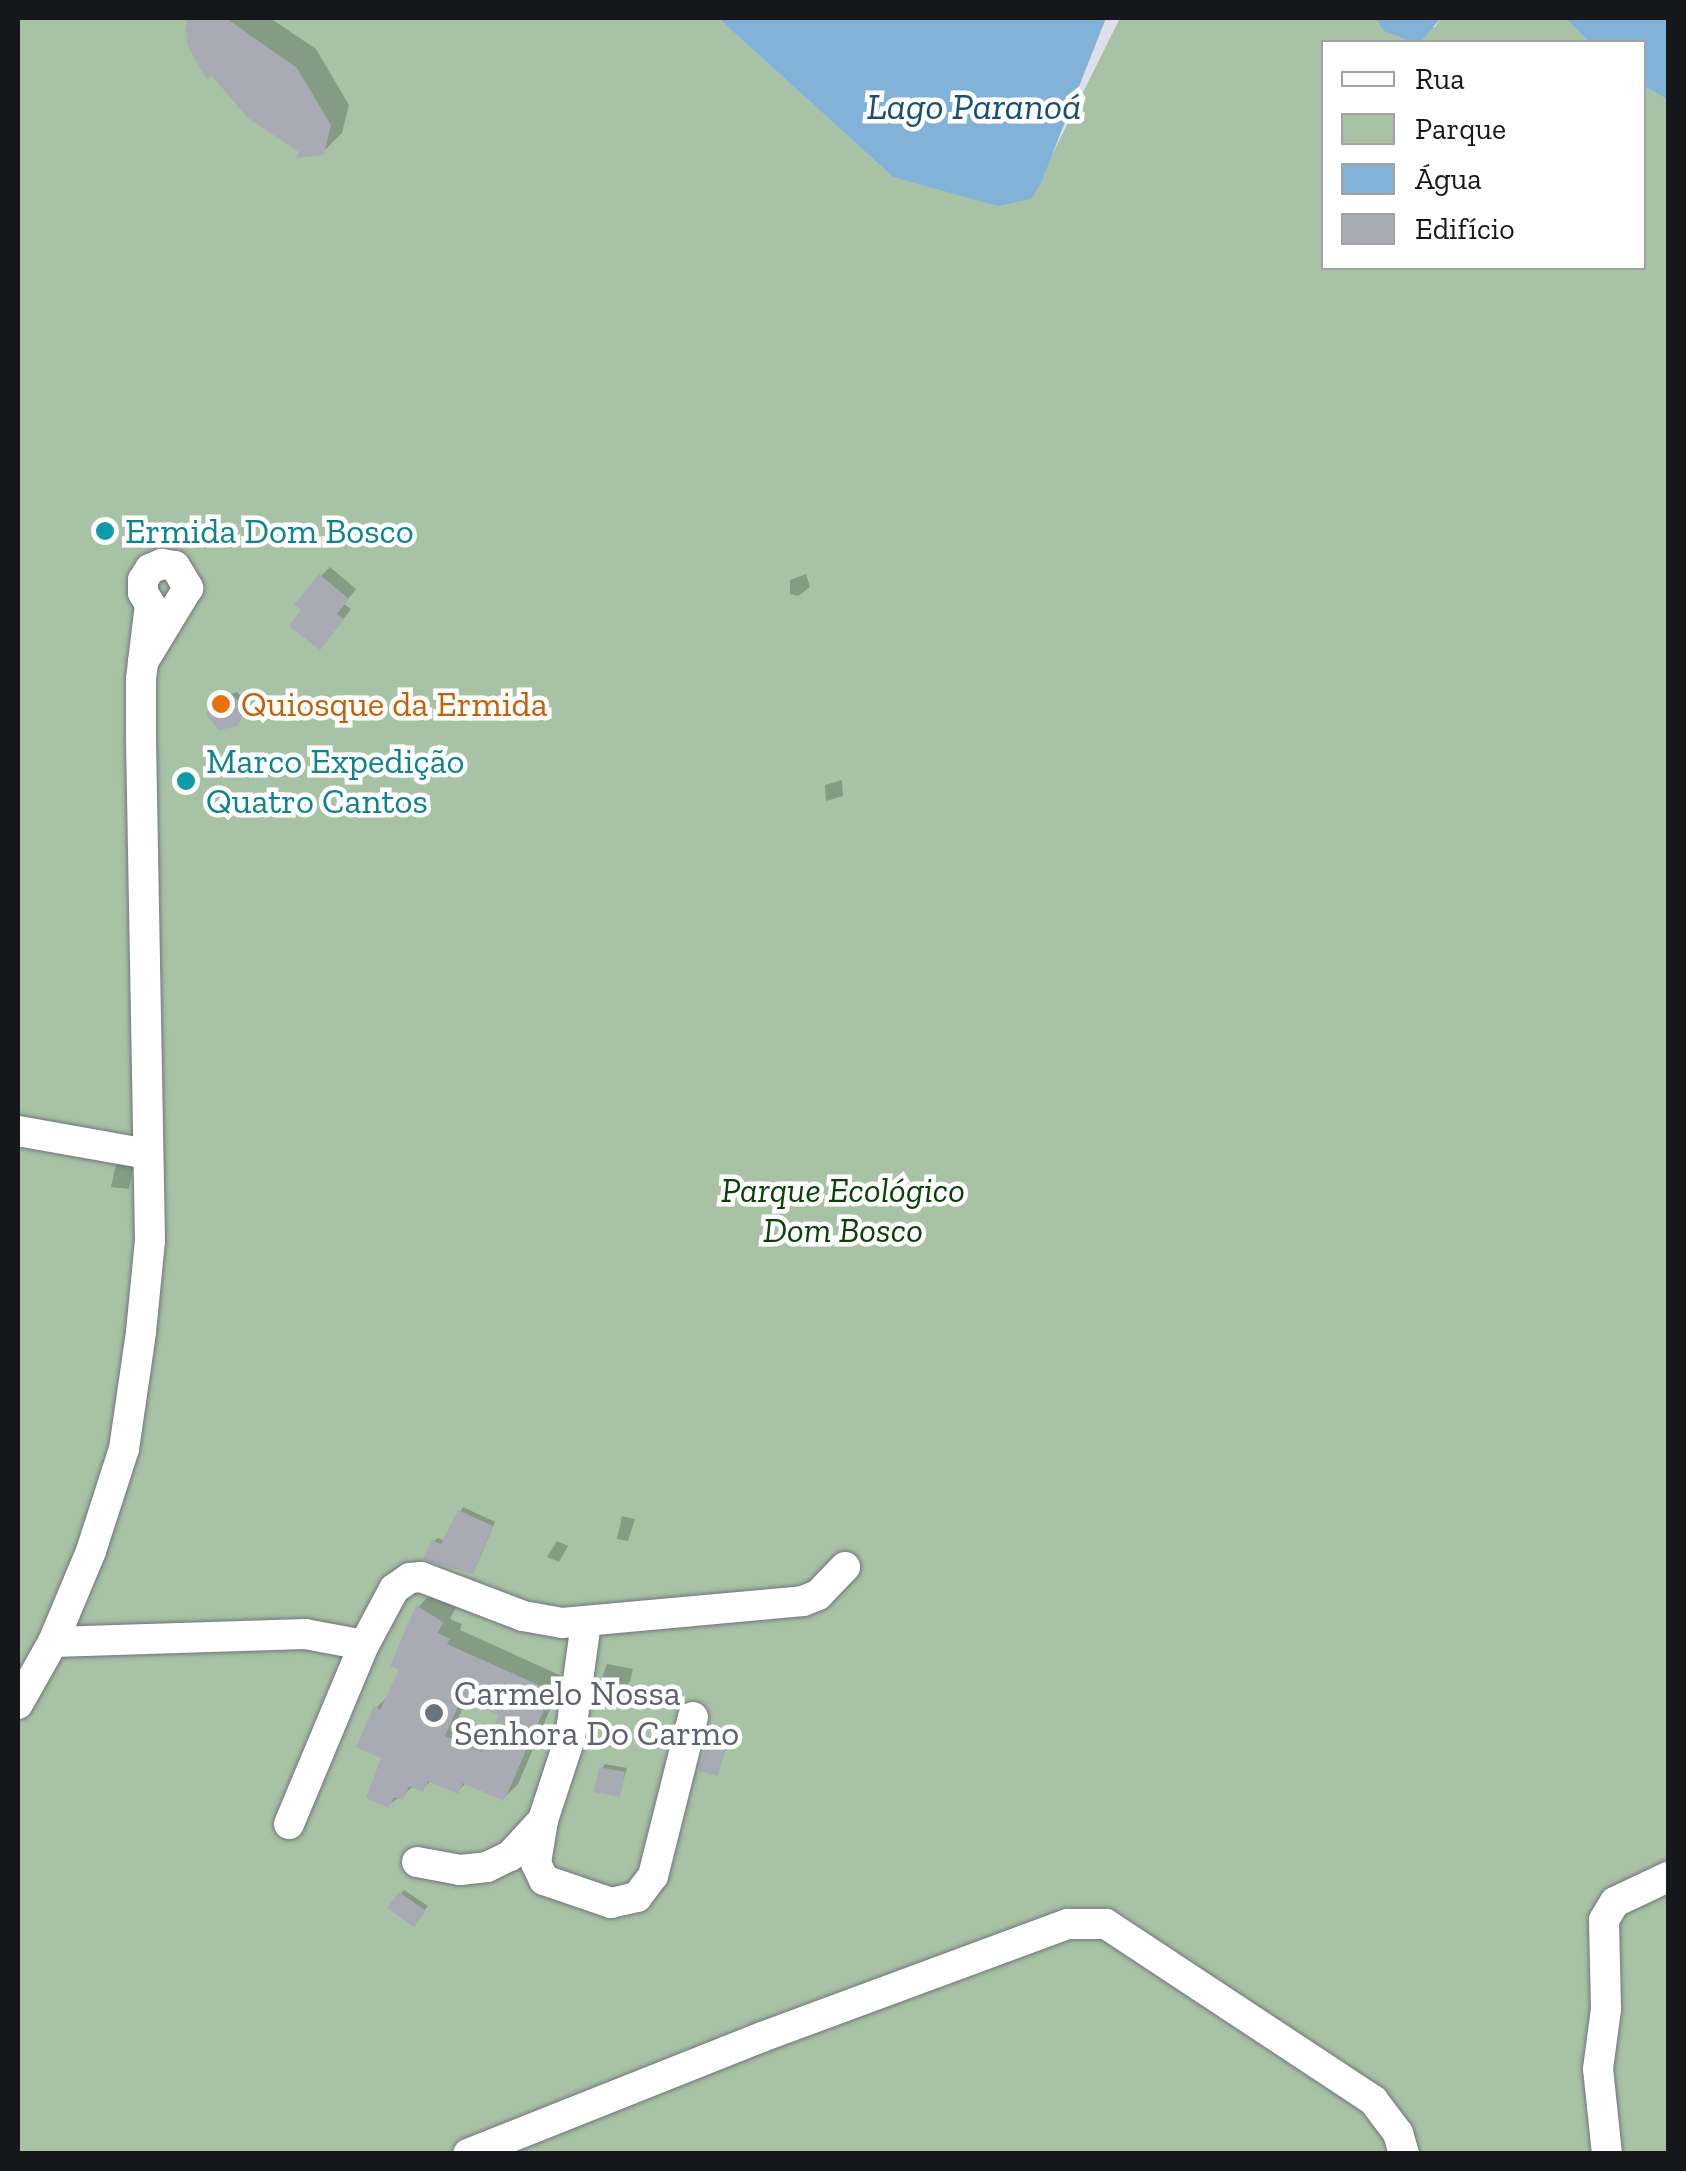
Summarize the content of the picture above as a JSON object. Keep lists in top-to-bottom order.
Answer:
{
  "water": ["Lago Paranoá"],
  "parks": ["Parque Ecológico Dom Bosco"],
  "places": [
    "Ermida Dom Bosco",
    "Quiosque da Ermida",
    "Marco Expedição Quatro Cantos",
    "Carmelo Nossa Senhora Do Carmo"
  ],
  "legend": [
    "Rua",
    "Parque",
    "Água",
    "Edifício"
  ]
}
